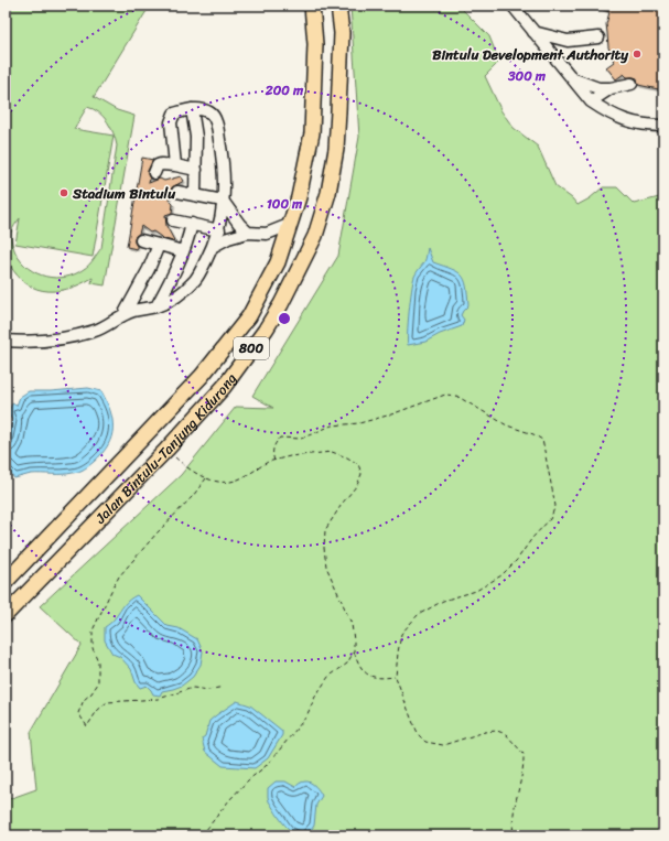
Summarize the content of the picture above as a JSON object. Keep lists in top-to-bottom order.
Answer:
{
  "streets": {
    "main road": ["800", "Jalan Bintulu-Tanjung Kidurong"]
  },
  "places": ["Bintulu Development Authority", "Stadium Bintulu"],
  "rings": ["300 m", "200 m", "100 m"]
}
